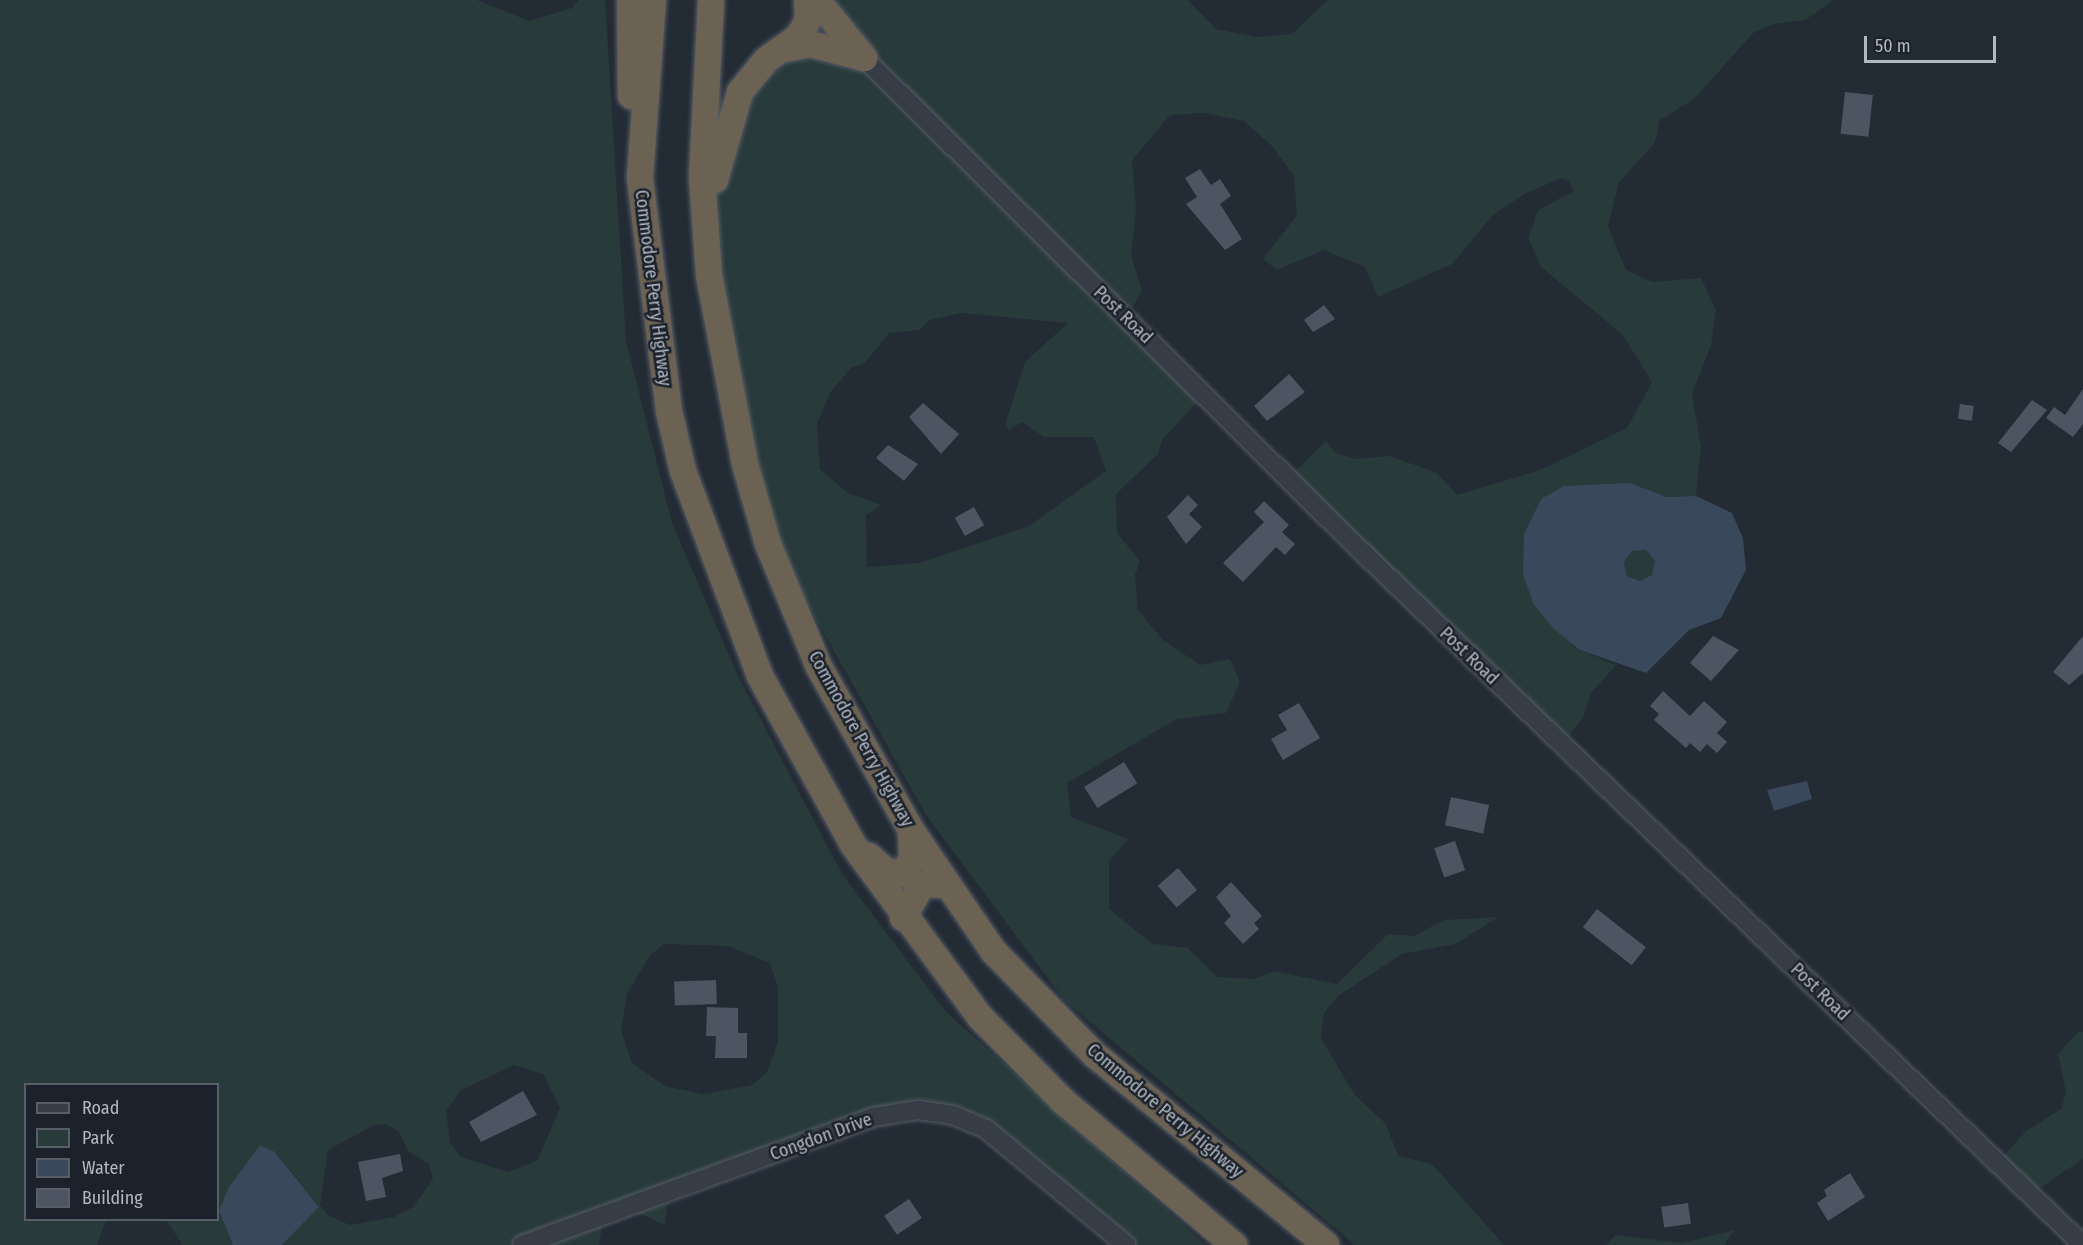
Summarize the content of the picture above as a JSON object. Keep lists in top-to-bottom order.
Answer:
{
  "streets": {
    "highway": ["Commodore Perry Highway"],
    "street": ["Post Road", "Congdon Drive"]
  },
  "legend": [
    "Road",
    "Park",
    "Water",
    "Building"
  ],
  "scale_bar": "50 m"
}
